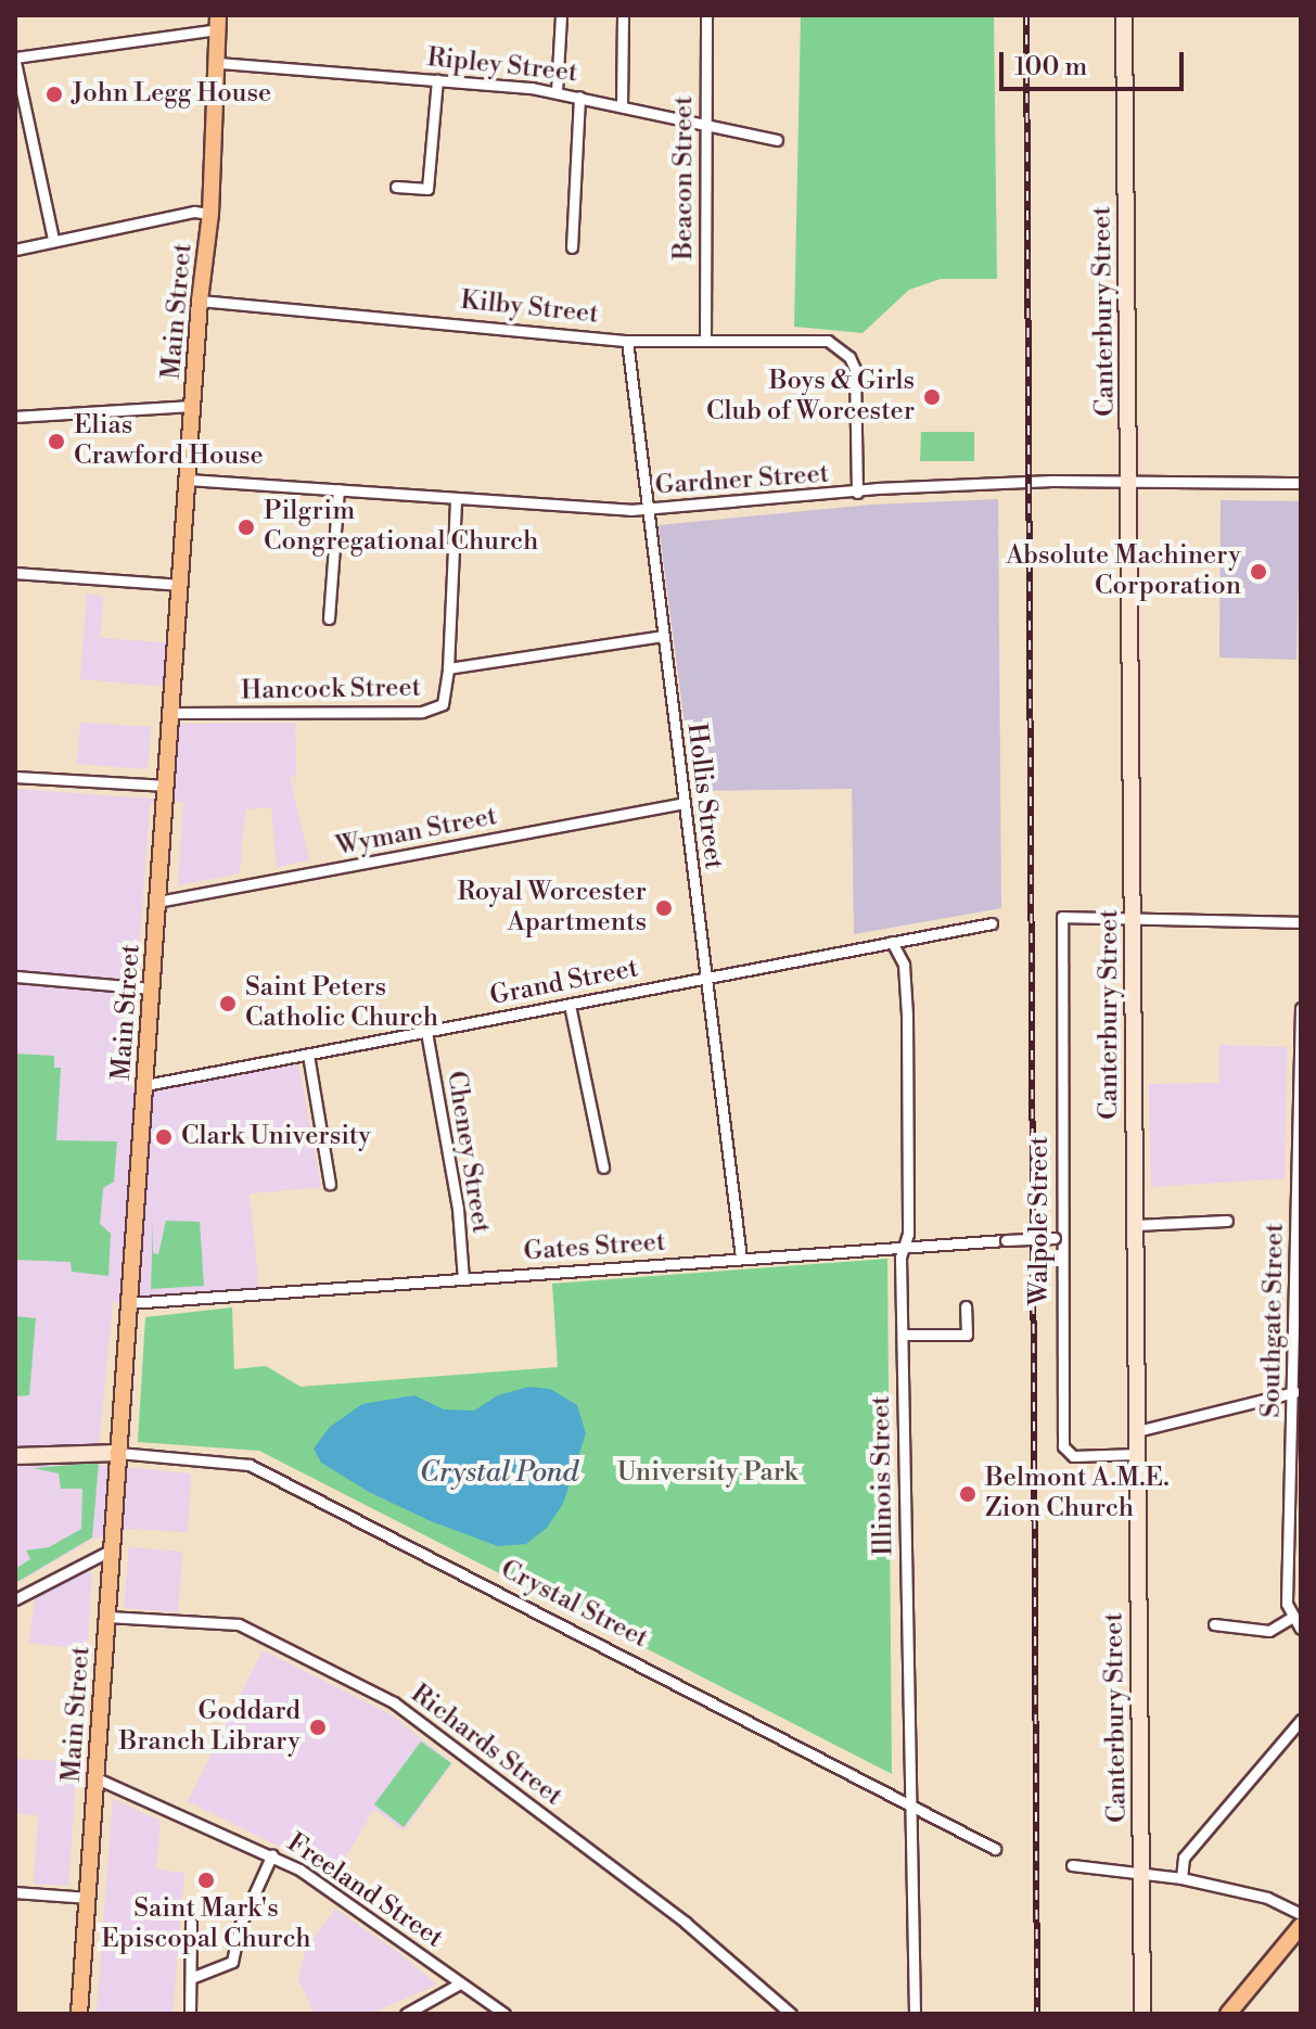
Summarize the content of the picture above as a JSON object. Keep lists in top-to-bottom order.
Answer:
{
  "streets": {
    "main road": ["Main Street"],
    "street": [
      "Ripley Street",
      "Beacon Street",
      "Kilby Street",
      "Canterbury Street",
      "Gardner Street",
      "Hancock Street",
      "Hollis Street",
      "Wyman Street",
      "Grand Street",
      "Cheney Street",
      "Walpole Street",
      "Gates Street",
      "Southgate Street",
      "Illinois Street",
      "Crystal Street",
      "Richards Street",
      "Freeland Street"
    ]
  },
  "crossings": [
    ["Ripley Street", "Beacon Street"],
    ["Ripley Street", "Main Street"],
    ["Beacon Street", "Kilby Street"],
    ["Kilby Street", "Main Street"],
    ["Kilby Street", "Gardner Street"],
    ["Kilby Street", "Hollis Street"],
    ["Main Street", "Gardner Street"],
    ["Main Street", "Hancock Street"],
    ["Main Street", "Wyman Street"],
    ["Main Street", "Grand Street"],
    ["Main Street", "Gates Street"],
    ["Main Street", "Crystal Street"],
    ["Main Street", "Richards Street"],
    ["Main Street", "Freeland Street"],
    ["Canterbury Street", "Gardner Street"],
    ["Canterbury Street", "Walpole Street"],
    ["Gardner Street", "Hollis Street"],
    ["Hancock Street", "Hollis Street"],
    ["Hollis Street", "Wyman Street"],
    ["Hollis Street", "Grand Street"],
    ["Hollis Street", "Gates Street"],
    ["Grand Street", "Cheney Street"],
    ["Grand Street", "Illinois Street"],
    ["Cheney Street", "Gates Street"],
    ["Walpole Street", "Gates Street"],
    ["Gates Street", "Illinois Street"],
    ["Illinois Street", "Crystal Street"]
  ],
  "water": ["Crystal Pond"],
  "parks": ["University Park"],
  "places": [
    "John Legg House",
    "Boys & Girls Club of Worcester",
    "Elias Crawford House",
    "Pilgrim Congregational Church",
    "Absolute Machinery Corporation",
    "Royal Worcester Apartments",
    "Saint Peters Catholic Church",
    "Clark University",
    "Belmont A.M.E. Zion Church",
    "Goddard Branch Library",
    "Saint Mark's Episcopal Church"
  ],
  "scale_bar": "100 m"
}
